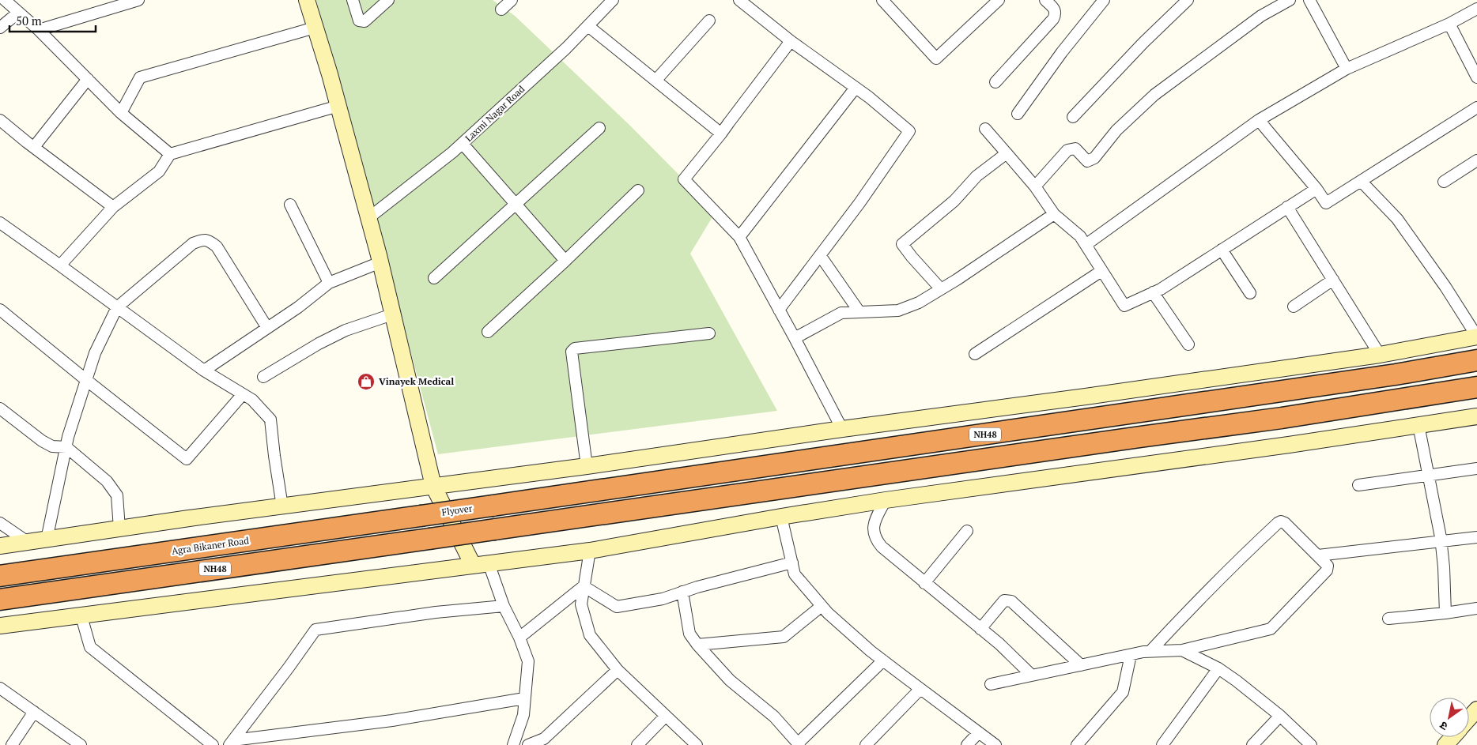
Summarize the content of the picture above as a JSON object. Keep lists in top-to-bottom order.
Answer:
{
  "streets": {
    "highway": ["NH48", "Flyover", "Agra Bikaner Road"],
    "street": ["Laxmi Nagar Road"]
  },
  "crossings": [
    ["Flyover", "Agra Bikaner Road"]
  ],
  "places": {
    "shop": ["Vinayek Medical"]
  },
  "scale_bar": "50 m",
  "north": "bottom left"
}
